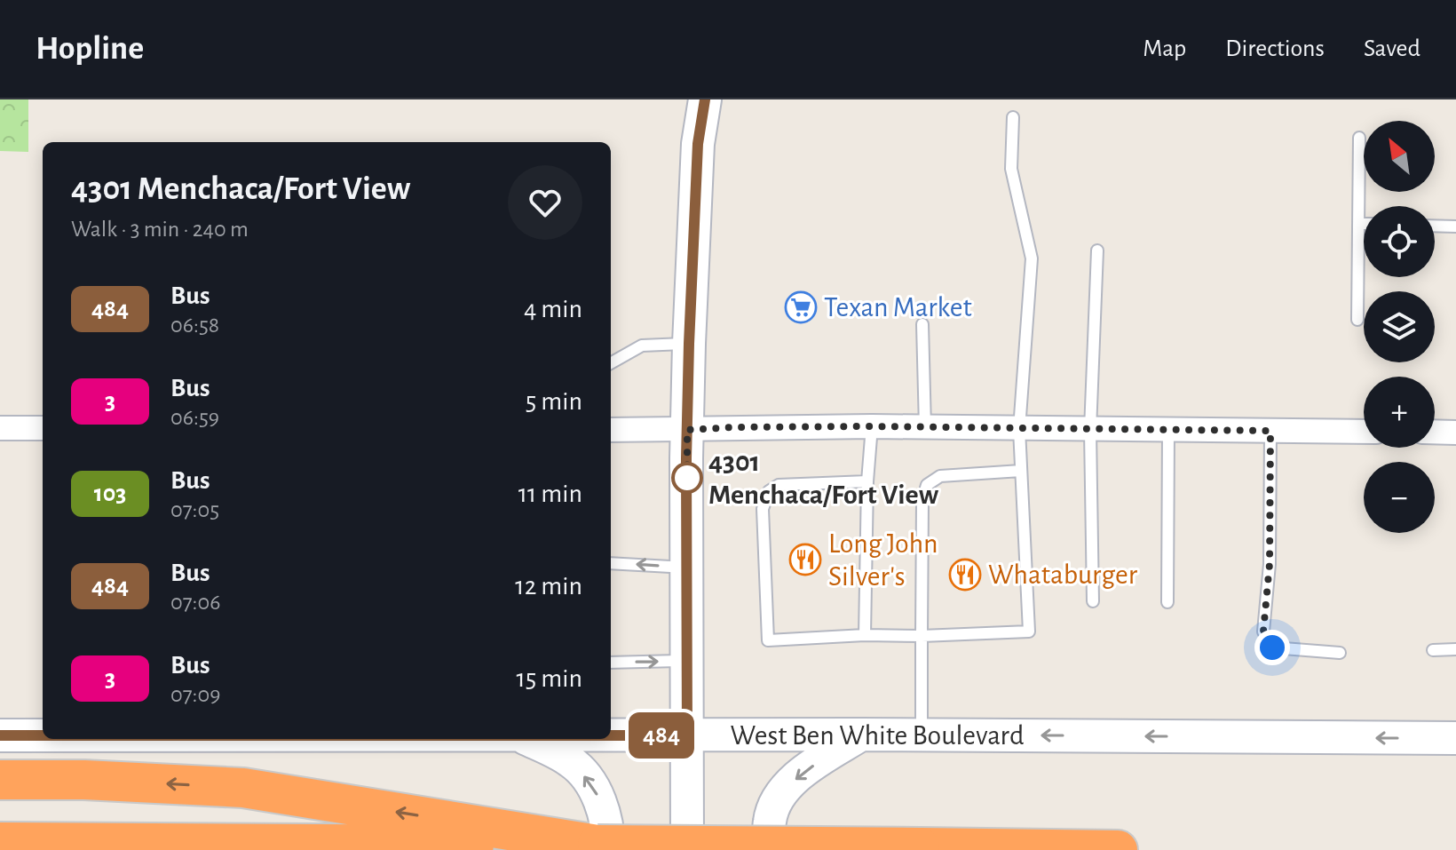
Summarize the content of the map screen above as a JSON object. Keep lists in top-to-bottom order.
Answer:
{
  "streets": {
    "main road": ["West Ben White Boulevard"]
  },
  "one_way": ["West Ben White Boulevard"],
  "places": {
    "supermarket": ["Texan Market"],
    "other": ["4301 Menchaca/Fort View"],
    "restaurant": ["Long John Silver's", "Whataburger"]
  },
  "lines": ["bus line 484"],
  "north": "top left",
  "page": {
    "header": "Hopline",
    "nav": ["Map", "Directions", "Saved"],
    "on_map": "484",
    "map_buttons": ["+", "−"],
    "heading": ["4301 Menchaca/Fort View", "Walk · 3 min · 240 m"],
    "list": [
      {
        "mark": "484",
        "name": "Bus",
        "note": "06:58",
        "value": "4 min"
      },
      {
        "mark": "3",
        "name": "Bus",
        "note": "06:59",
        "value": "5 min"
      },
      {
        "mark": "103",
        "name": "Bus",
        "note": "07:05",
        "value": "11 min"
      },
      {
        "mark": "484",
        "name": "Bus",
        "note": "07:06",
        "value": "12 min"
      },
      {
        "mark": "3",
        "name": "Bus",
        "note": "07:09",
        "value": "15 min"
      }
    ]
  }
}
